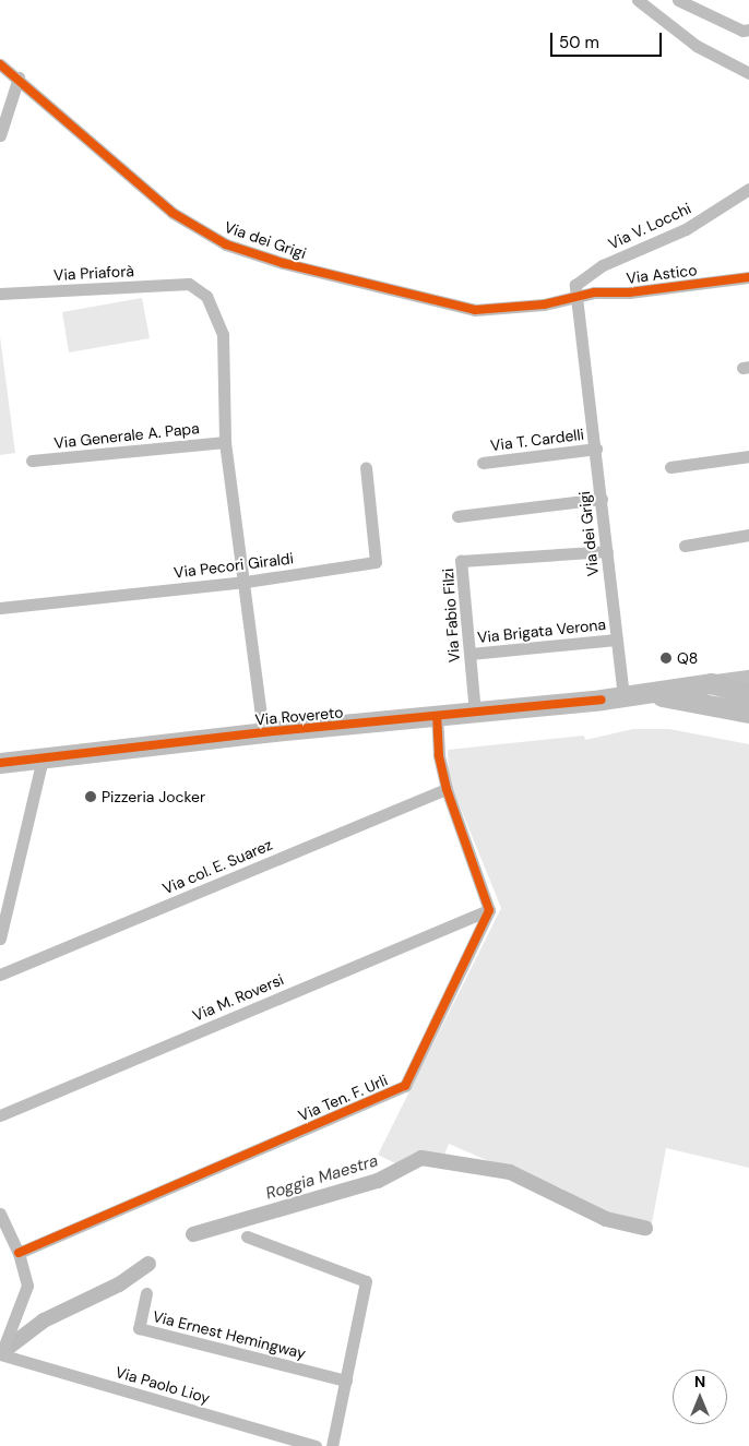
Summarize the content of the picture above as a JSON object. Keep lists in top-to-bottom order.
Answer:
{
  "streets": {
    "main road": ["Via Rovereto"],
    "street": [
      "Via V. Locchi",
      "Via dei Grigi",
      "Via Priaforà",
      "Via Astico",
      "Via Generale A. Papa",
      "Via T. Cardelli",
      "Via Pecori Giraldi",
      "Via Fabio Filzi",
      "Via Brigata Verona",
      "Via col. E. Suarez",
      "Via M. Roversi",
      "Via Ten. F. Urli",
      "Via Ernest Hemingway",
      "Via Paolo Lioy"
    ]
  },
  "crossings": [
    ["Via V. Locchi", "Via dei Grigi"],
    ["Via V. Locchi", "Via Astico"],
    ["Via dei Grigi", "Via Astico"],
    ["Via dei Grigi", "Via T. Cardelli"],
    ["Via dei Grigi", "Via Fabio Filzi"],
    ["Via dei Grigi", "Via Brigata Verona"],
    ["Via dei Grigi", "Via Rovereto"],
    ["Via Priaforà", "Via Generale A. Papa"],
    ["Via Fabio Filzi", "Via Brigata Verona"],
    ["Via Fabio Filzi", "Via Rovereto"],
    ["Via M. Roversi", "Via Ten. F. Urli"]
  ],
  "water": ["Roggia Maestra"],
  "places": ["Q8", "Pizzeria Jocker"],
  "scale_bar": "50 m",
  "north": "top"
}
